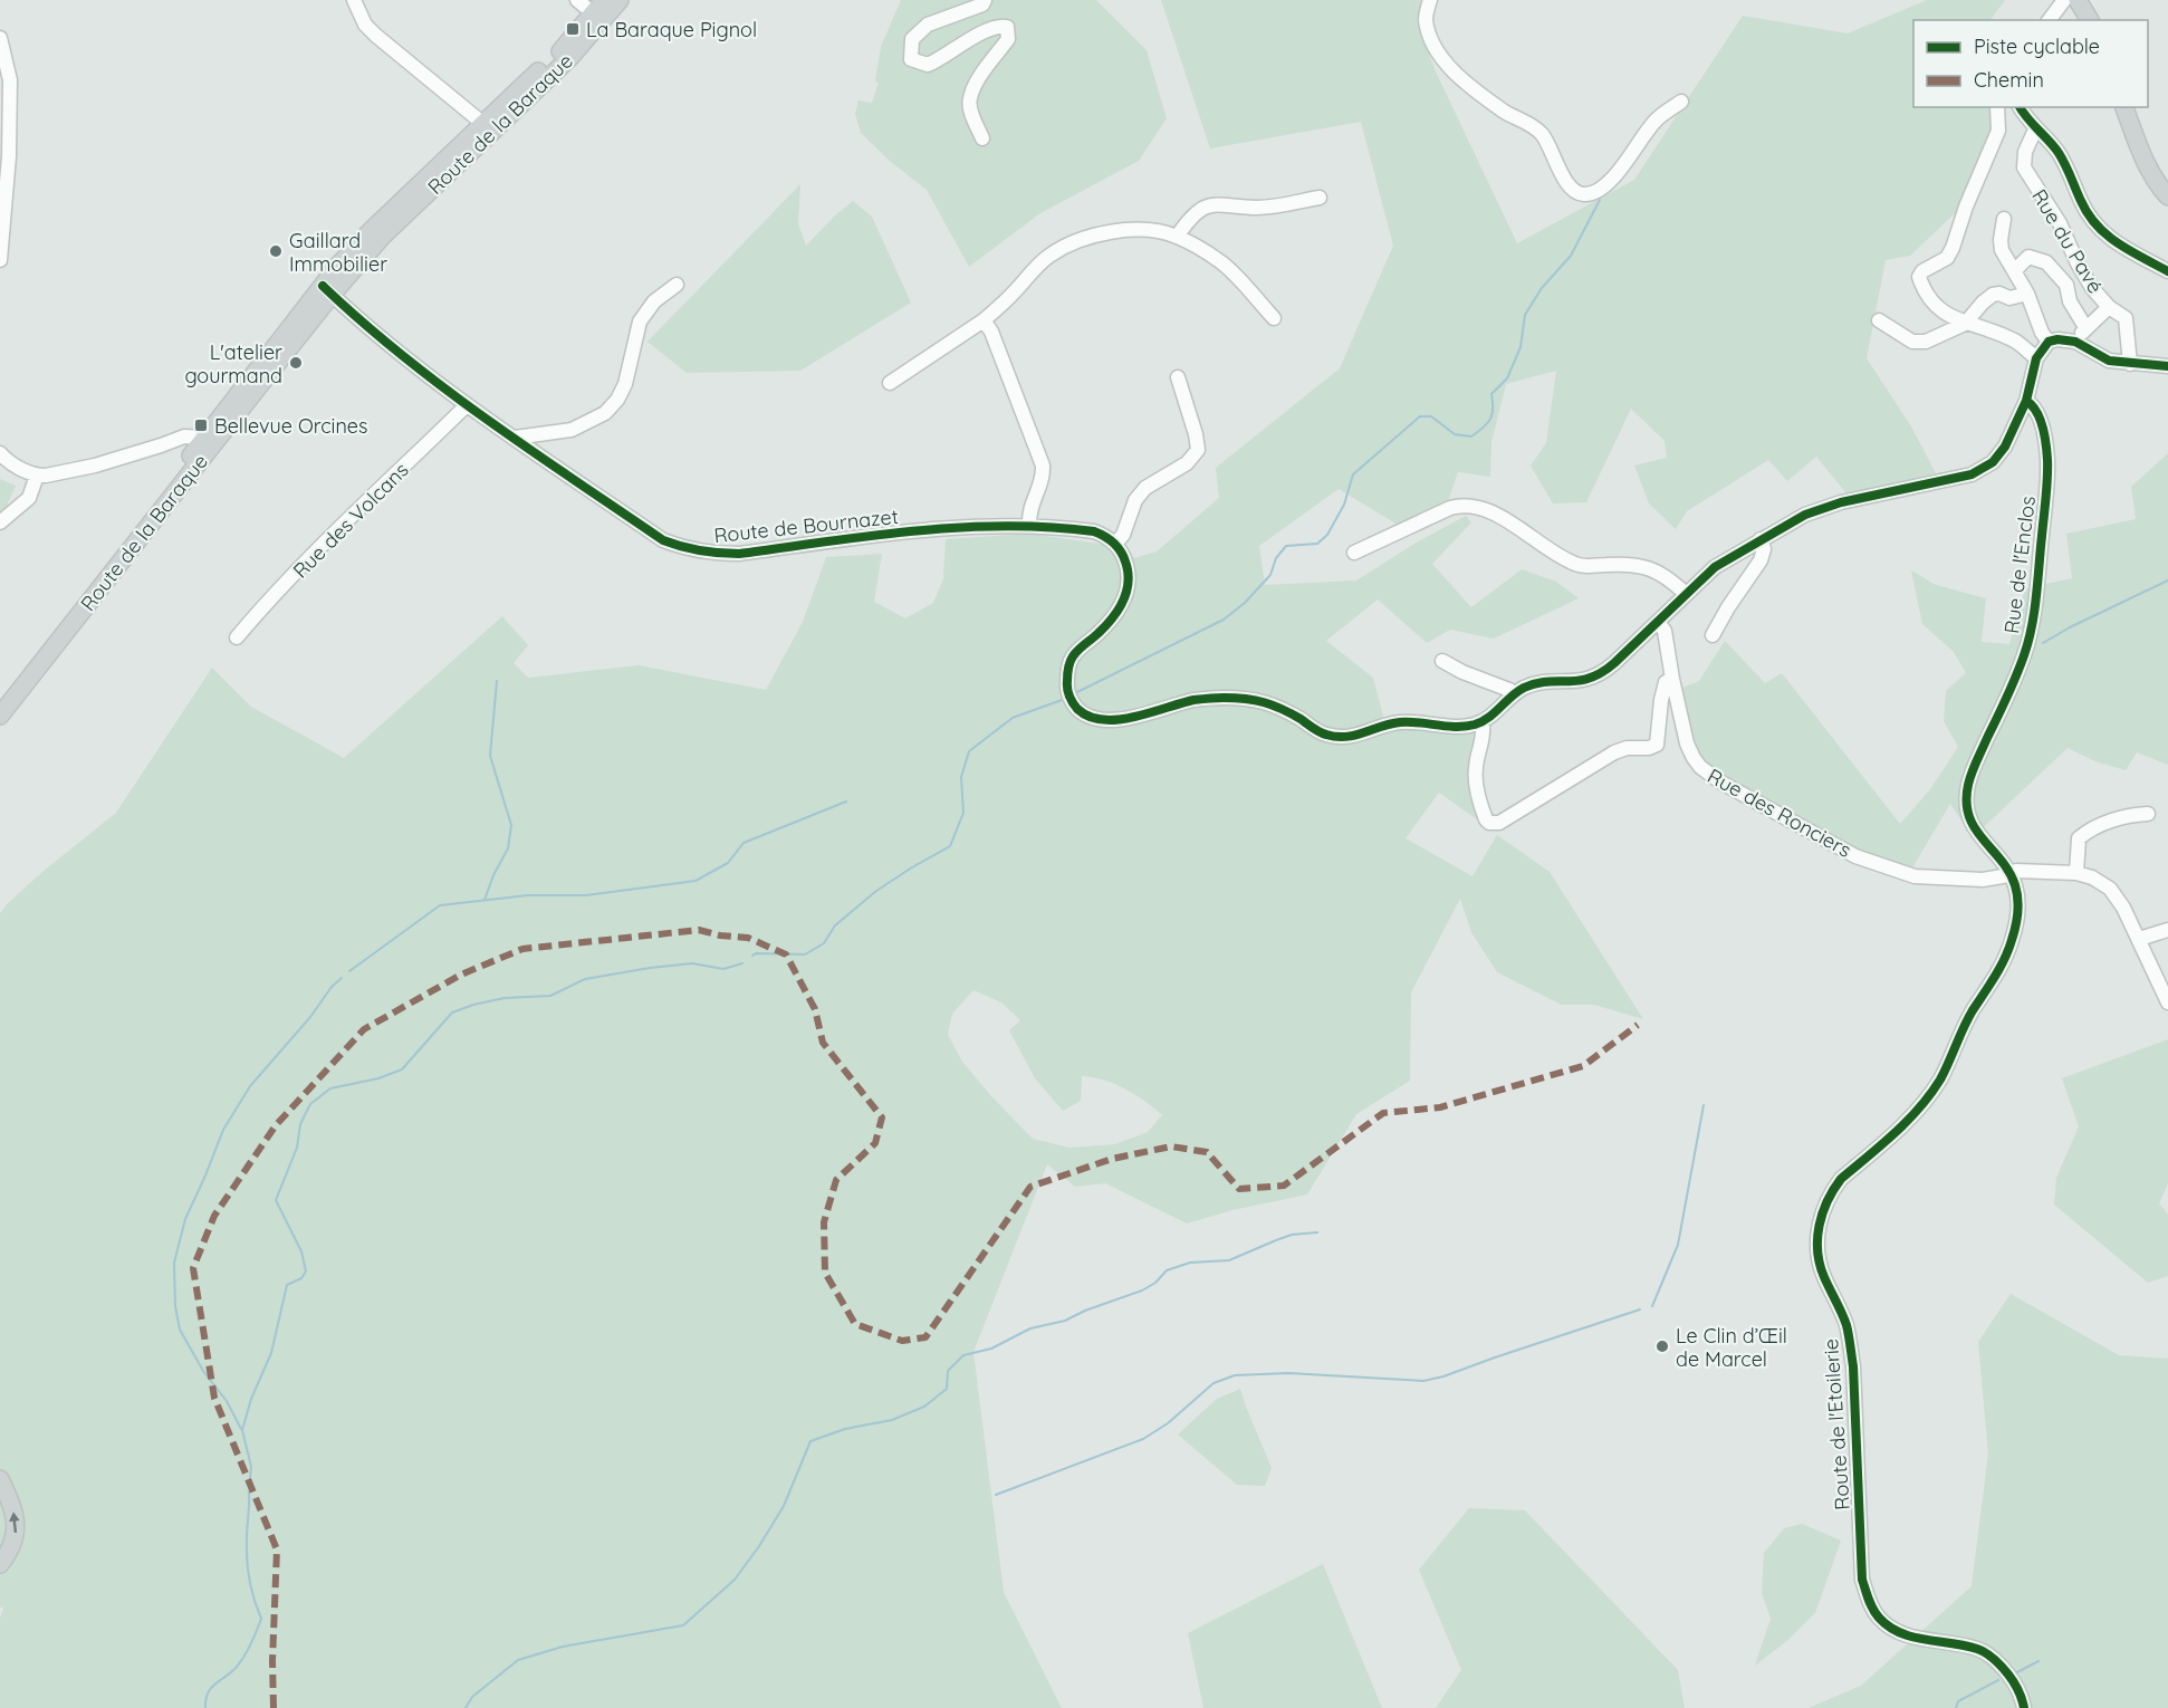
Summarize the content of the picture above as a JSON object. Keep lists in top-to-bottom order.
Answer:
{
  "streets": {
    "main road": ["Route de la Baraque"],
    "street": [
      "Rue du Pavé",
      "Rue des Volcans",
      "Route de Bournazet",
      "Rue de l'Enclos",
      "Rue des Ronciers",
      "Route de l'Etoilerie"
    ]
  },
  "crossings": [
    ["Route de la Baraque", "Route de Bournazet"],
    ["Rue des Volcans", "Route de Bournazet"],
    ["Rue de l'Enclos", "Rue des Ronciers"],
    ["Rue de l'Enclos", "Route de l'Etoilerie"],
    ["Rue des Ronciers", "Route de l'Etoilerie"]
  ],
  "places": {
    "transit": ["La Baraque Pignol", "Bellevue Orcines"],
    "other": ["Gaillard Immobilier", "L'atelier gourmand", "Le Clin d’Œil de Marcel"]
  },
  "legend": ["Piste cyclable", "Chemin"]
}
